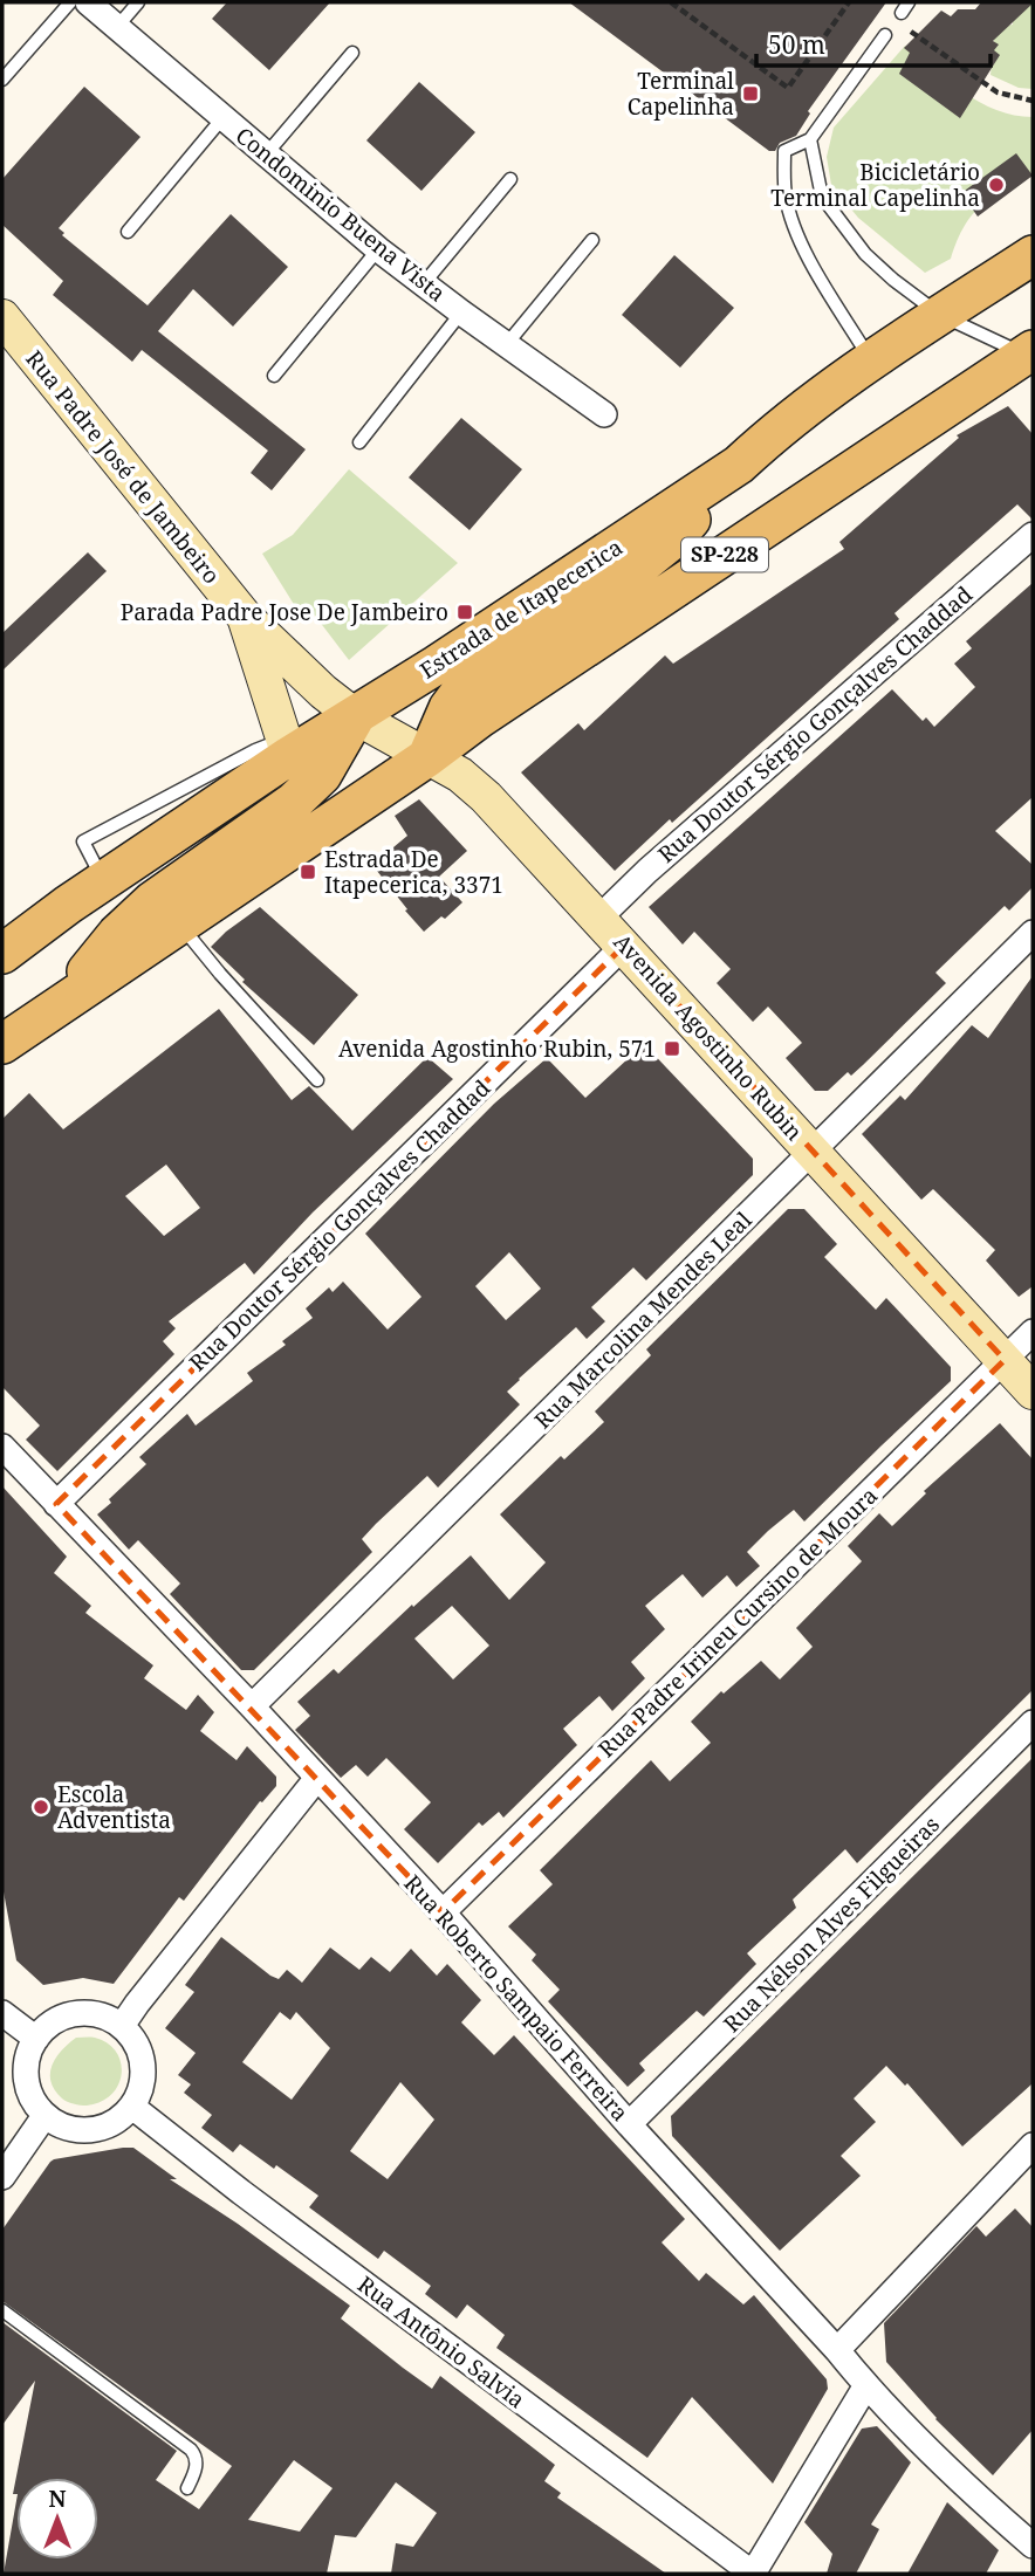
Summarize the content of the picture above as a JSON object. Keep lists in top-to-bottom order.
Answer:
{
  "streets": {
    "main road": [
      "Rua Padre José de Jambeiro",
      "SP-228",
      "Estrada de Itapecerica",
      "Avenida Agostinho Rubin"
    ],
    "street": [
      "Condominio Buena Vista",
      "Rua Doutor Sérgio Gonçalves Chaddad",
      "Rua Marcolina Mendes Leal",
      "Rua Padre Irineu Cursino de Moura",
      "Rua Nélson Alves Filgueiras",
      "Rua Roberto Sampaio Ferreira",
      "Rua Antônio Salvia"
    ]
  },
  "crossings": [
    ["Rua Padre José de Jambeiro", "Estrada de Itapecerica"],
    ["Rua Padre José de Jambeiro", "Avenida Agostinho Rubin"],
    ["SP-228", "Avenida Agostinho Rubin"],
    ["Estrada de Itapecerica", "Avenida Agostinho Rubin"],
    ["Rua Doutor Sérgio Gonçalves Chaddad", "Avenida Agostinho Rubin"],
    ["Rua Doutor Sérgio Gonçalves Chaddad", "Rua Roberto Sampaio Ferreira"],
    ["Avenida Agostinho Rubin", "Rua Marcolina Mendes Leal"],
    ["Avenida Agostinho Rubin", "Rua Padre Irineu Cursino de Moura"],
    ["Rua Marcolina Mendes Leal", "Rua Roberto Sampaio Ferreira"],
    ["Rua Padre Irineu Cursino de Moura", "Rua Roberto Sampaio Ferreira"],
    ["Rua Nélson Alves Filgueiras", "Rua Roberto Sampaio Ferreira"]
  ],
  "places": {
    "transit": [
      "Terminal Capelinha",
      "Parada Padre Jose De Jambeiro",
      "Estrada De Itapecerica, 3371",
      "Avenida Agostinho Rubin, 571"
    ],
    "other": ["Bicicletário Terminal Capelinha", "Escola Adventista"]
  },
  "scale_bar": "50 m",
  "north": "top"
}
